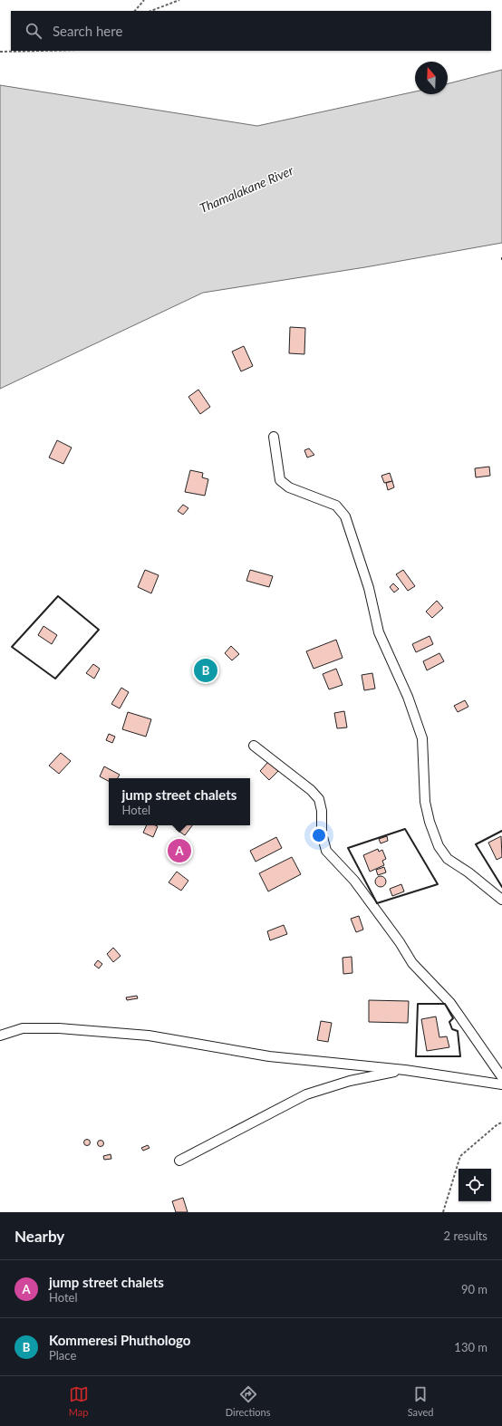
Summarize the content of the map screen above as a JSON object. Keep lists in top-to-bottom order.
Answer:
{
  "water": ["Thamalakane River"],
  "north": "top",
  "page": {
    "search": "Search here",
    "pins": ["B", "A"],
    "popup": ["jump street chalets", "Hotel"],
    "heading": ["Nearby", "2 results"],
    "list": [
      {
        "mark": "A",
        "name": "jump street chalets",
        "note": "Hotel",
        "value": "90 m"
      },
      {
        "mark": "B",
        "name": "Kommeresi Phuthologo",
        "note": "Place",
        "value": "130 m"
      }
    ],
    "nav": ["Map", "Directions", "Saved"]
  }
}
